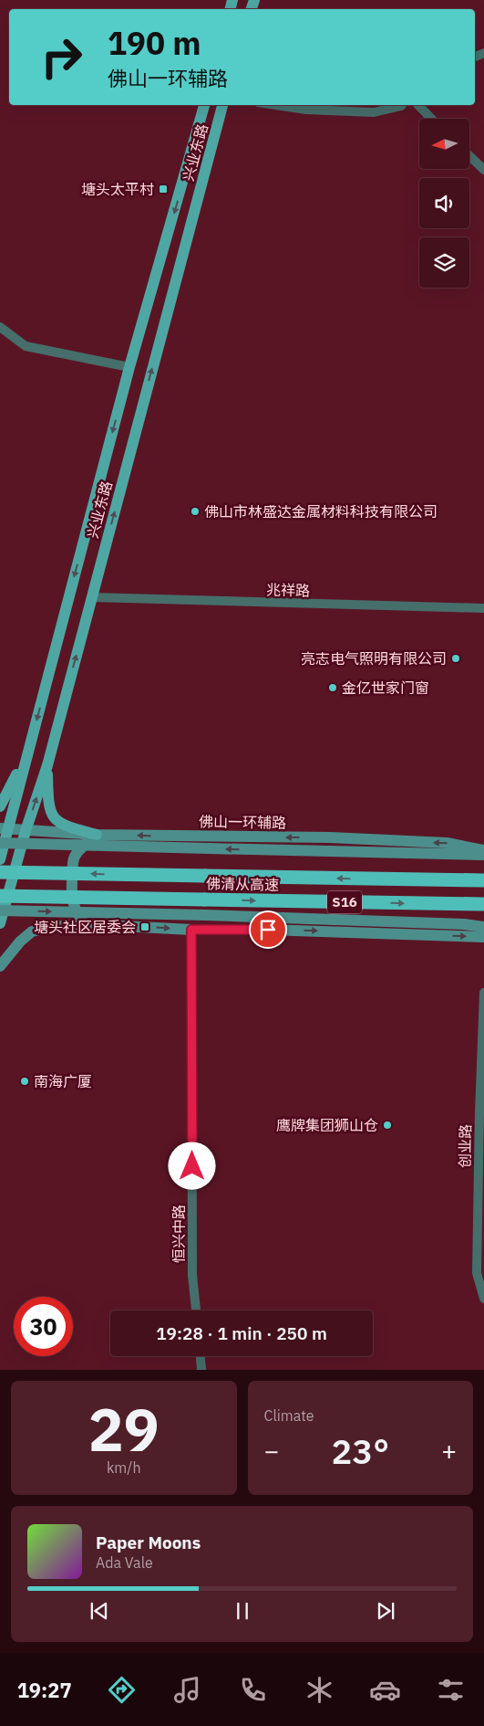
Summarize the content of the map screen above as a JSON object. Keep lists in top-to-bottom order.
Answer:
{
  "streets": {
    "highway": ["佛清从高速", "S16"],
    "main road": ["兴业东路", "佛山一环辅路"],
    "street": ["兆祥路", "创业路", "恒兴中路"]
  },
  "crossings": [
    ["兴业东路", "兆祥路"],
    ["兴业东路", "佛山一环辅路"]
  ],
  "places": {
    "transit": ["塘头太平村", "塘头社区居委会"],
    "other": [
      "佛山市林盛达金属材料科技有限公司",
      "亮志电气照明有限公司",
      "金亿世家门窗",
      "南海广厦",
      "鹰牌集团狮山仓"
    ]
  },
  "north": "left",
  "page": {
    "turn": ["190 m", "佛山一环辅路"],
    "limit": "30",
    "trip": "19:28 · 1 min · 250 m",
    "tile": [
      ["29", "km/h"],
      "Climate"
    ],
    "heat": ["−", "23°", "+"],
    "song": ["Paper Moons", "Ada Vale"],
    "tabs": "19:27"
  }
}
